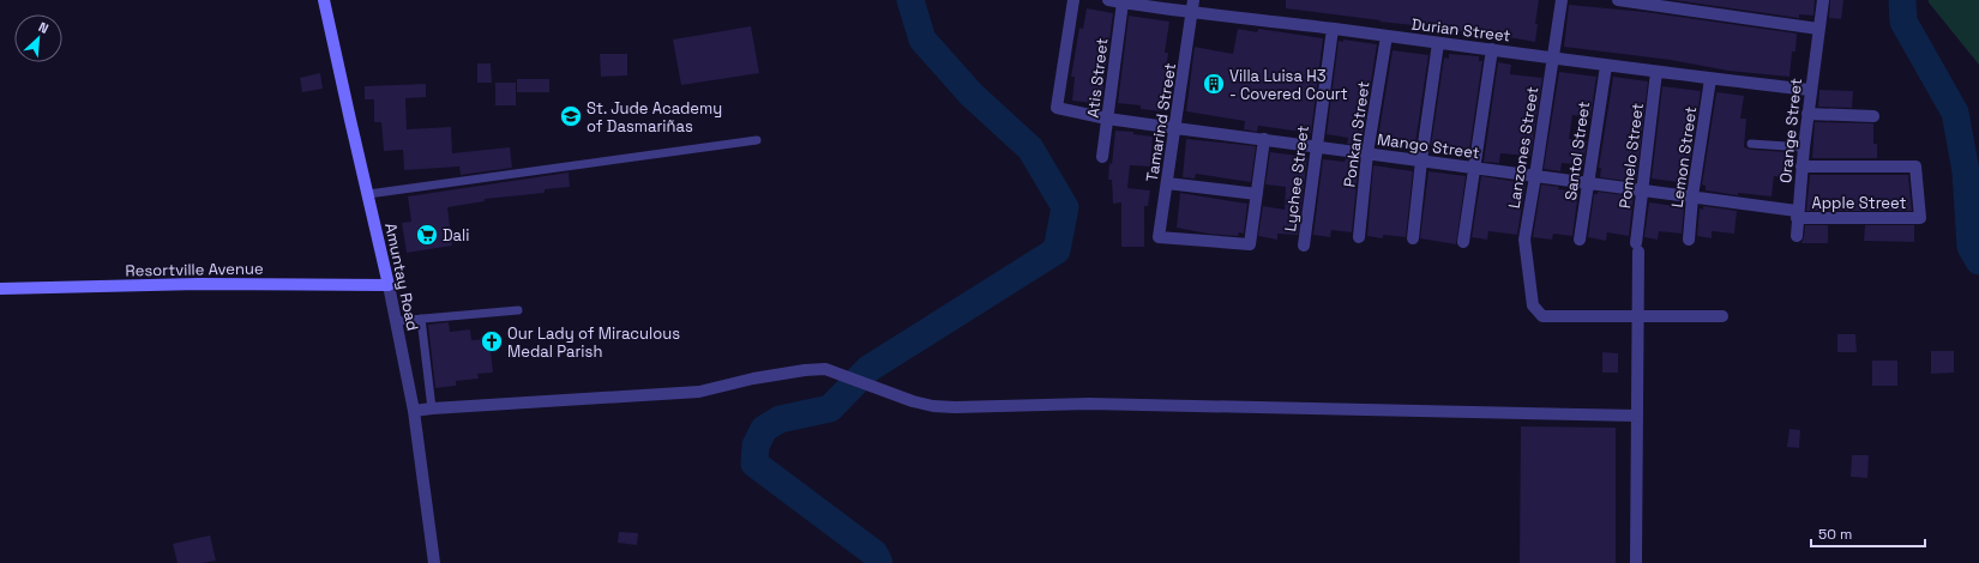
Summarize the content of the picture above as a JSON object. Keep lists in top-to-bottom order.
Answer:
{
  "streets": {
    "street": [
      "Durian Street",
      "Atis Street",
      "Tamarind Street",
      "Orange Street",
      "Ponkan Street",
      "Mango Street",
      "Lanzones Street",
      "Santol Street",
      "Pomelo Street",
      "Lemon Street",
      "Lychee Street",
      "Apple Street",
      "Resortville Avenue",
      "Amuntay Road"
    ]
  },
  "crossings": [
    ["Durian Street", "Atis Street"],
    ["Durian Street", "Tamarind Street"],
    ["Durian Street", "Orange Street"],
    ["Durian Street", "Ponkan Street"],
    ["Durian Street", "Lanzones Street"],
    ["Durian Street", "Santol Street"],
    ["Durian Street", "Pomelo Street"],
    ["Durian Street", "Lemon Street"],
    ["Durian Street", "Lychee Street"],
    ["Atis Street", "Mango Street"],
    ["Tamarind Street", "Mango Street"],
    ["Orange Street", "Mango Street"],
    ["Orange Street", "Apple Street"],
    ["Ponkan Street", "Mango Street"],
    ["Mango Street", "Lanzones Street"],
    ["Mango Street", "Santol Street"],
    ["Mango Street", "Pomelo Street"],
    ["Mango Street", "Lemon Street"],
    ["Mango Street", "Lychee Street"],
    ["Mango Street", "Apple Street"],
    ["Lanzones Street", "Pomelo Street"],
    ["Resortville Avenue", "Amuntay Road"]
  ],
  "places": {
    "building": ["Villa Luisa H3 - Covered Court"],
    "school or university": ["St. Jude Academy of Dasmariñas"],
    "supermarket": ["Dali"],
    "church": ["Our Lady of Miraculous Medal Parish"]
  },
  "scale_bar": "50 m",
  "north": "top right"
}
